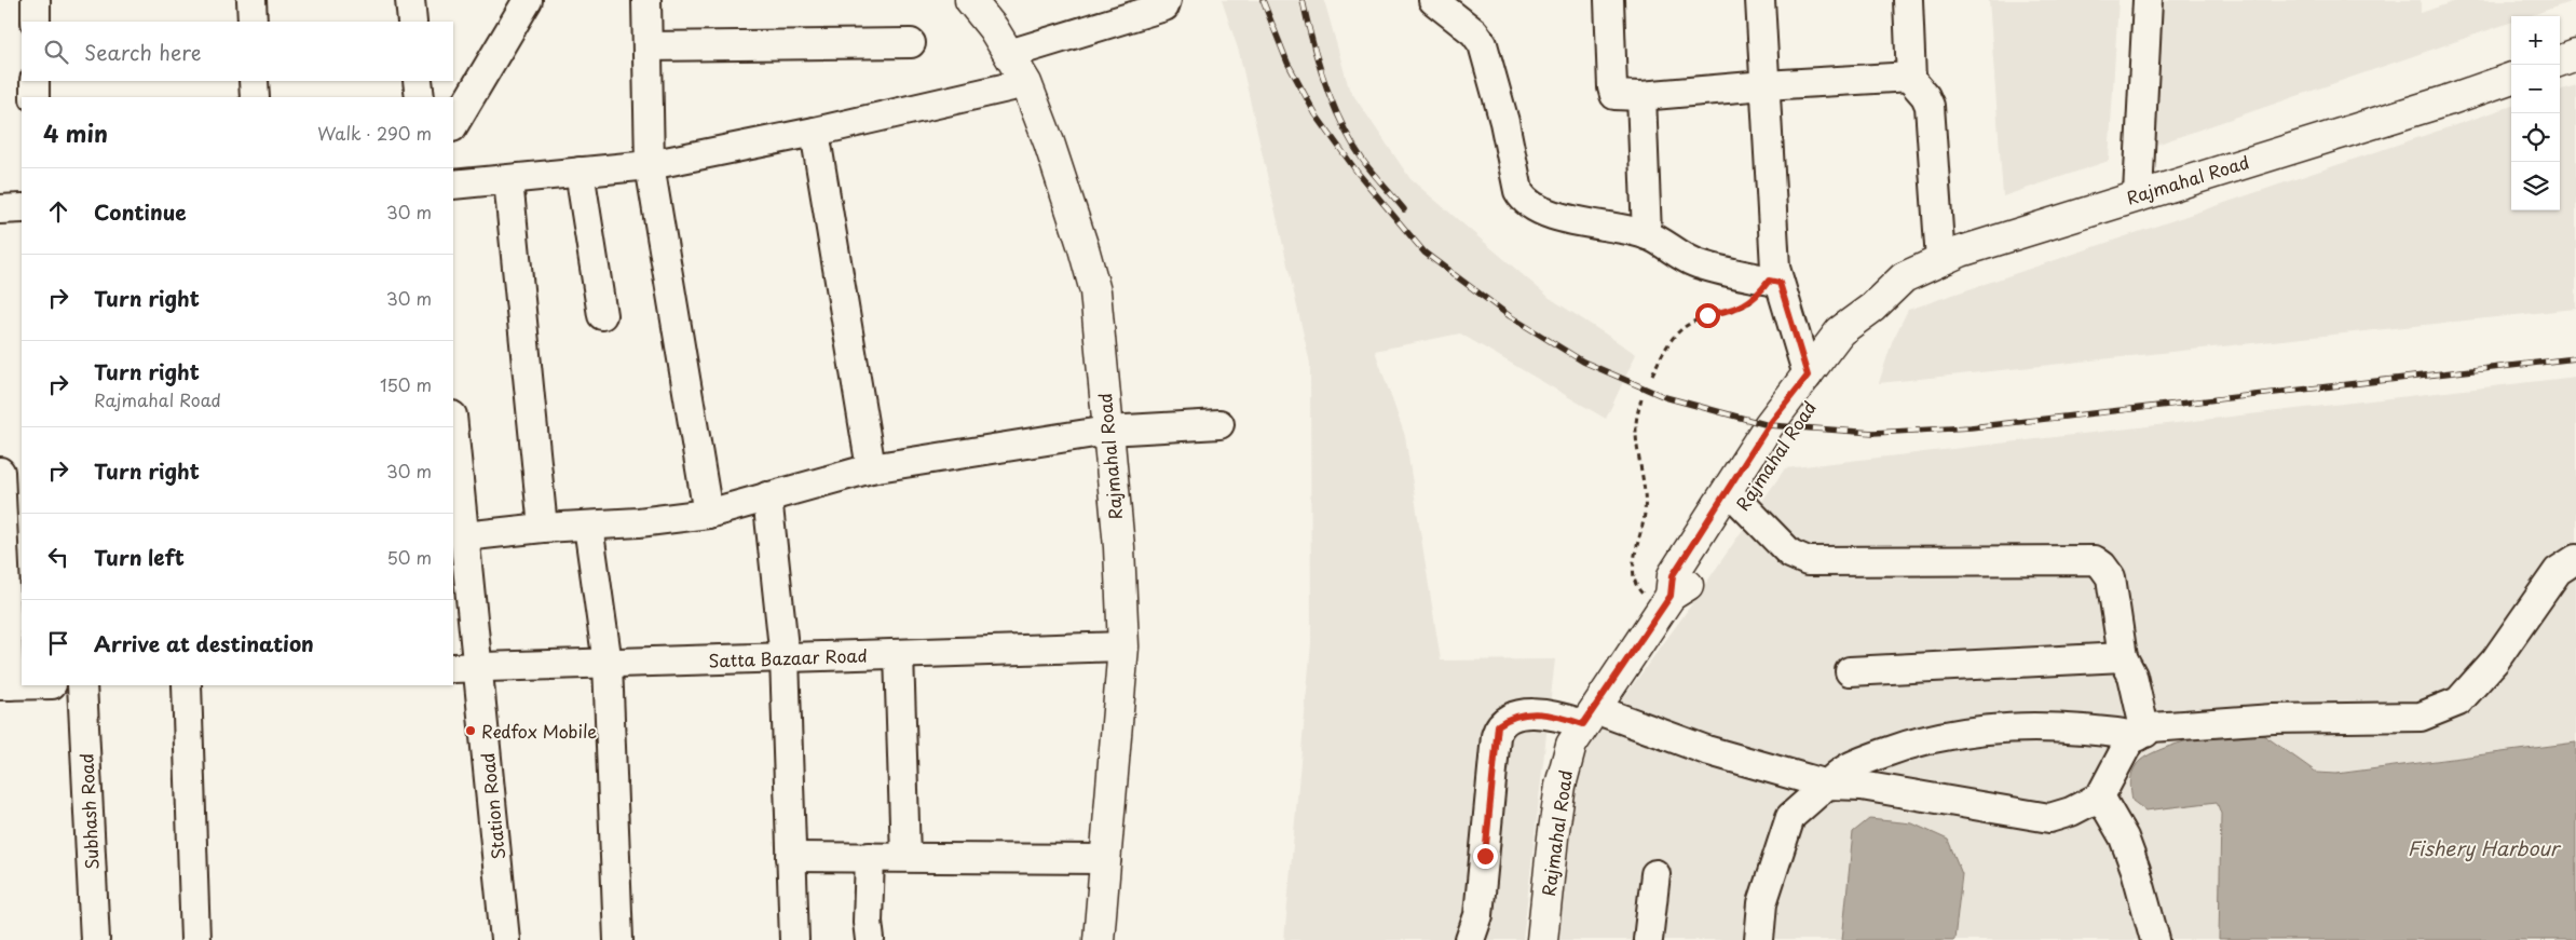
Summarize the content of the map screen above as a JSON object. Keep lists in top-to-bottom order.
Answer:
{
  "streets": {
    "main road": ["Rajmahal Road"],
    "street": ["Satta Bazaar Road", "Station Road", "Subhash Road"]
  },
  "crossings": [
    ["Rajmahal Road", "Satta Bazaar Road"],
    ["Satta Bazaar Road", "Station Road"]
  ],
  "water": ["Fishery Harbour"],
  "places": ["Redfox Mobile"],
  "page": {
    "map_buttons": ["+", "−"],
    "search": "Search here",
    "heading": ["4 min", "Walk · 290 m"],
    "list": [
      ["Continue", "30 m"],
      ["Turn right", "30 m"],
      ["Turn right", "Rajmahal Road", "150 m"],
      ["Turn right", "30 m"],
      ["Turn left", "50 m"],
      "Arrive at destination"
    ]
  }
}
